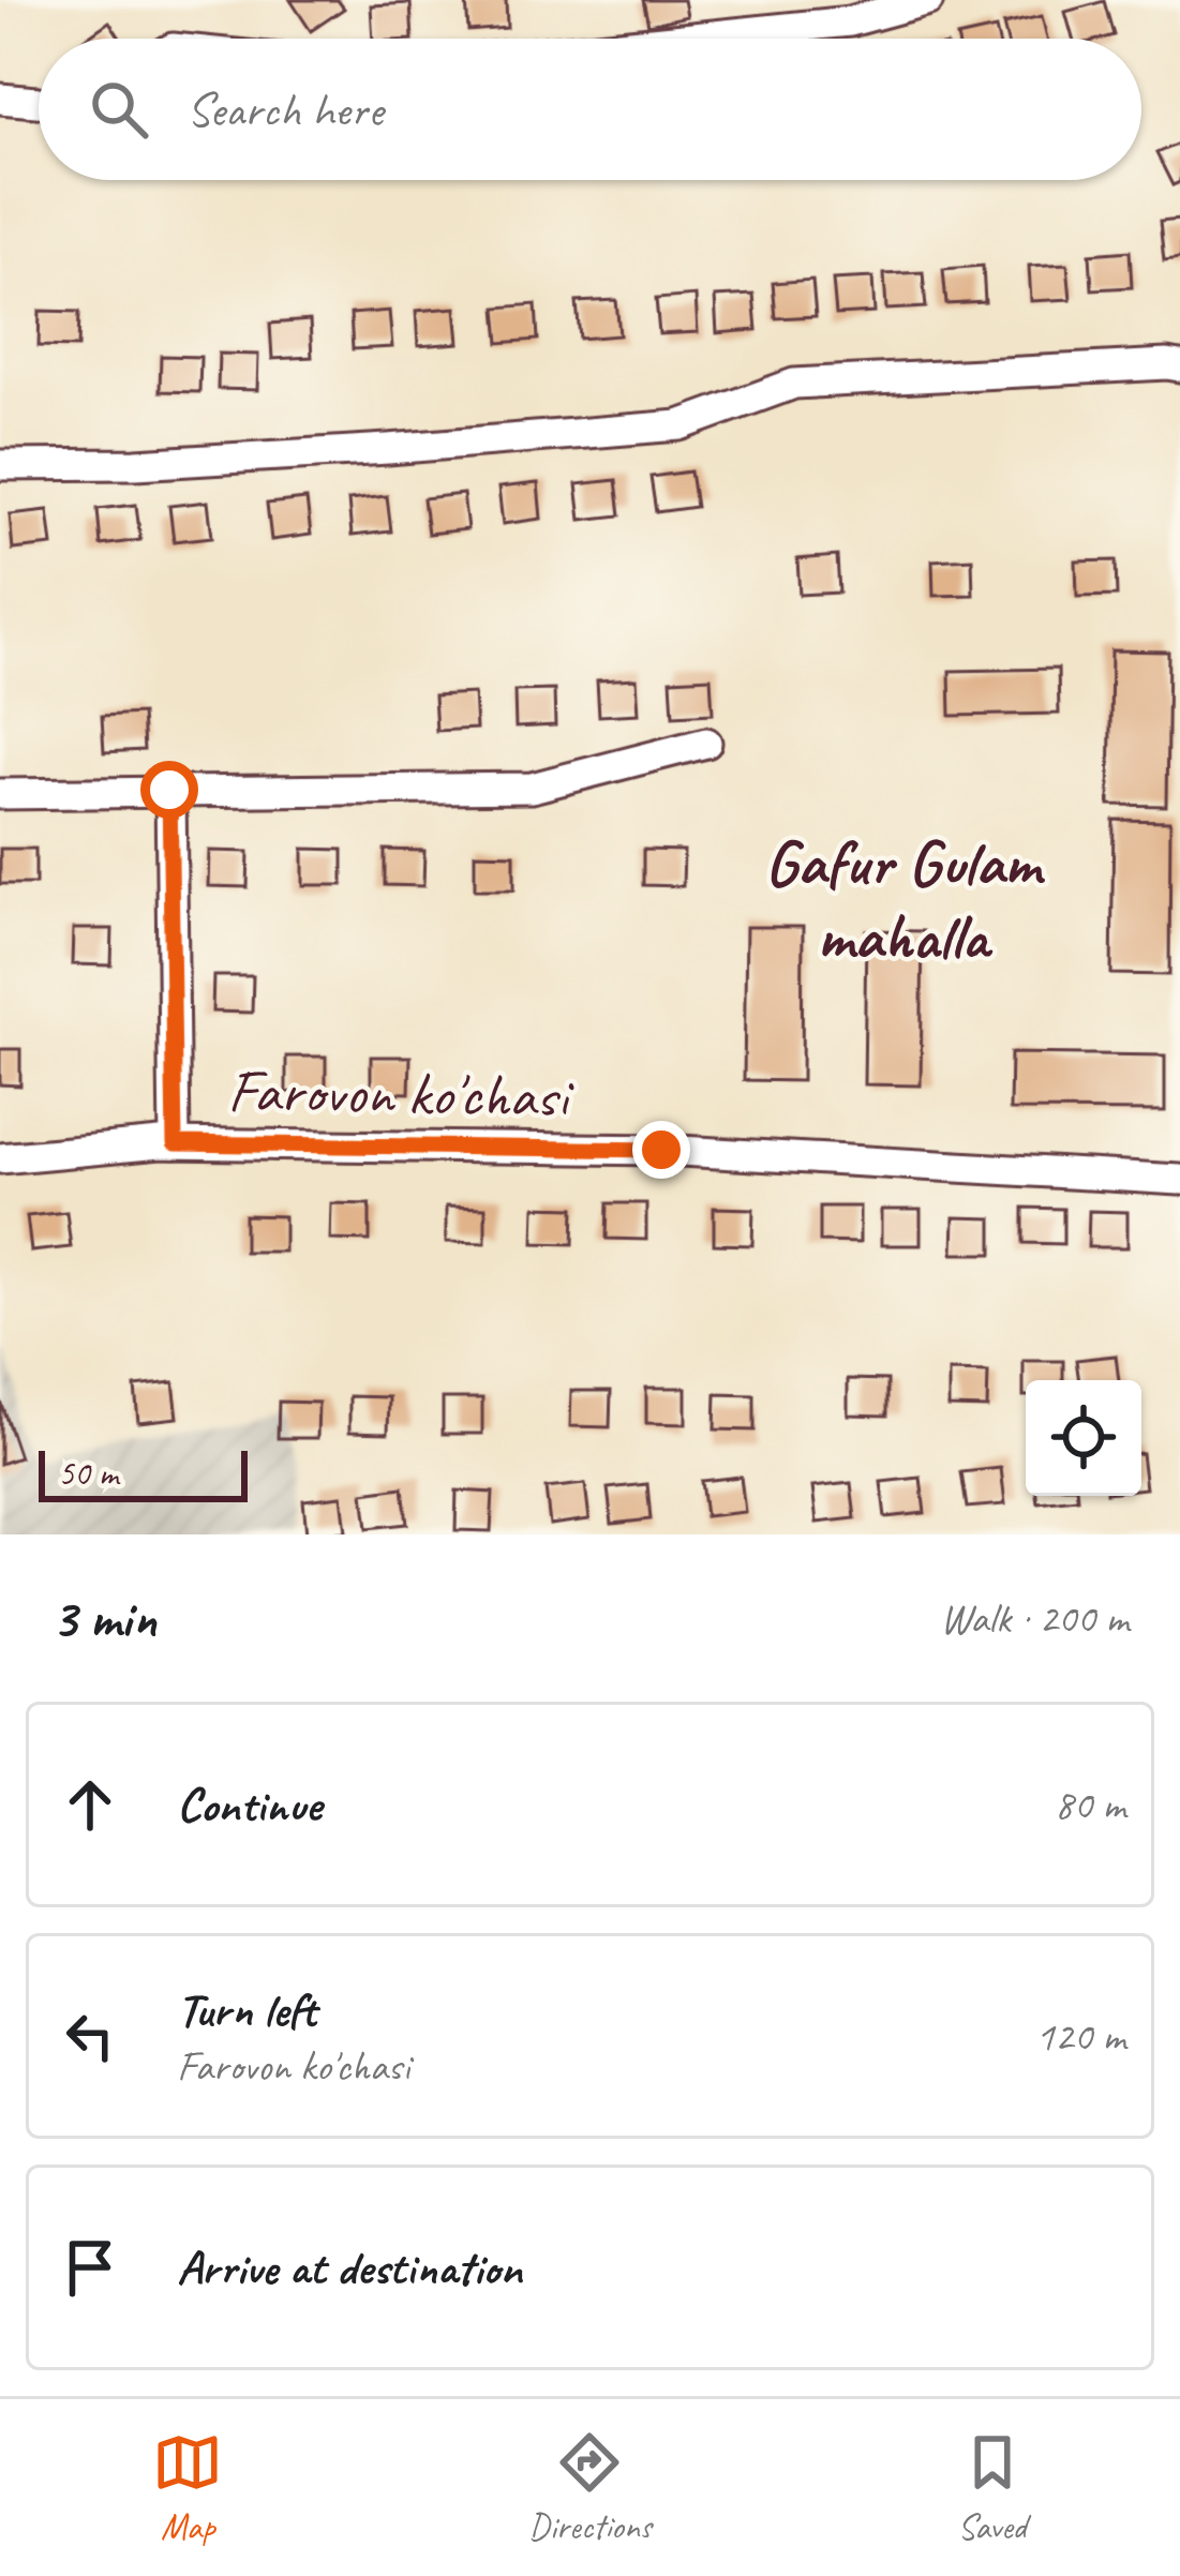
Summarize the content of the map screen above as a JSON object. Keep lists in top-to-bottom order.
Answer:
{
  "streets": {
    "street": ["Farovon ko'chasi"]
  },
  "districts": ["Gafur Gulam mahalla"],
  "scale_bar": "50 m",
  "page": {
    "search": "Search here",
    "scale": "50 m",
    "heading": ["3 min", "Walk · 200 m"],
    "list": [
      ["Continue", "80 m"],
      ["Turn left", "Farovon ko'chasi", "120 m"],
      "Arrive at destination"
    ],
    "nav": ["Map", "Directions", "Saved"]
  }
}
